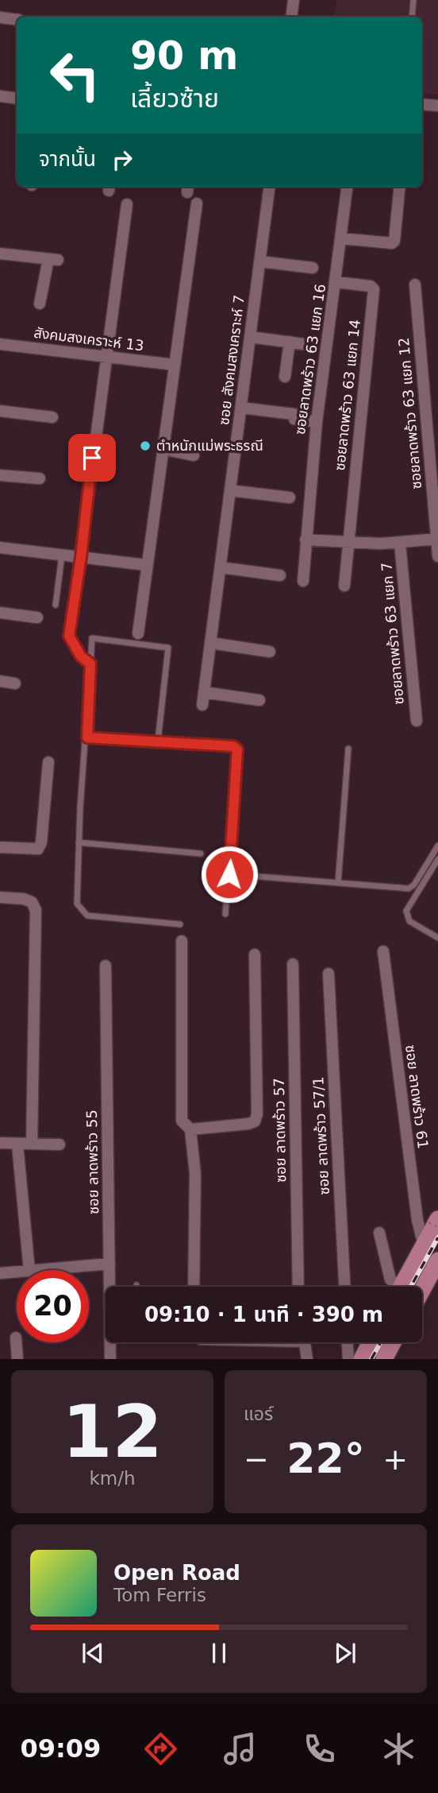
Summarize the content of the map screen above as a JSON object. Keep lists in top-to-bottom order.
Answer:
{
  "streets": {
    "street": [
      "สังคมสงเคราะห์ 13",
      "ซอยลาดพร้าว 63 แยก 16",
      "ซอย สังคมสงเคราะห์ 7",
      "ซอยลาดพร้าว 63 แยก 14",
      "ซอยลาดพร้าว 63 แยก 12",
      "ซอยลาดพร้าว 63 แยก 7",
      "ซอย ลาดพร้าว 61",
      "ซอย ลาดพร้าว 57",
      "ซอย ลาดพร้าว 57/1",
      "ซอย ลาดพร้าว 55"
    ]
  },
  "crossings": [
    ["ซอยลาดพร้าว 63 แยก 16", "ซอยลาดพร้าว 63 แยก 14"]
  ],
  "places": ["ตำหนักแม่พระธรณี"],
  "page": {
    "turn": ["90 m", "เลี้ยวซ้าย"],
    "then": "จากนั้น",
    "limit": "20",
    "trip": "09:10 · 1 นาที · 390 m",
    "tile": [
      ["12", "km/h"],
      "แอร์"
    ],
    "heat": ["−", "22°", "+"],
    "song": ["Open Road", "Tom Ferris"],
    "tabs": "09:09"
  }
}
